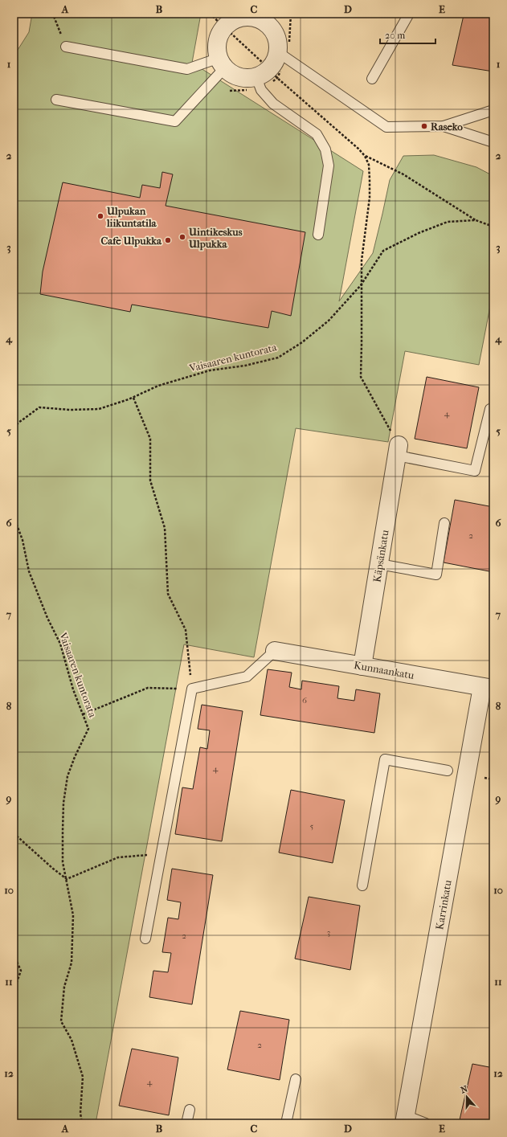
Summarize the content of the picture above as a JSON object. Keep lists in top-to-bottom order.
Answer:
{
  "streets": {
    "street": ["Käpsänkatu", "Kunnaankatu", "Karrinkatu"],
    "path": ["Vaisaaren kuntorata"]
  },
  "crossings": [
    ["Käpsänkatu", "Kunnaankatu"],
    ["Kunnaankatu", "Karrinkatu"]
  ],
  "places": [
    "Raseko",
    "Ulpukan liikuntatila",
    "Uintikeskus Ulpukka",
    "Cafe Ulpukka"
  ],
  "house_numbers": [
    "4",
    "2",
    "6",
    "4",
    "5",
    "3",
    "2",
    "2",
    "4"
  ],
  "scale_bar": "20 m",
  "north": "top",
  "grid": {
    "columns": [
      "A",
      "B",
      "C",
      "D",
      "E"
    ],
    "rows": [
      "1",
      "2",
      "3",
      "4",
      "5",
      "6",
      "7",
      "8",
      "9",
      "10",
      "11",
      "12"
    ]
  }
}
